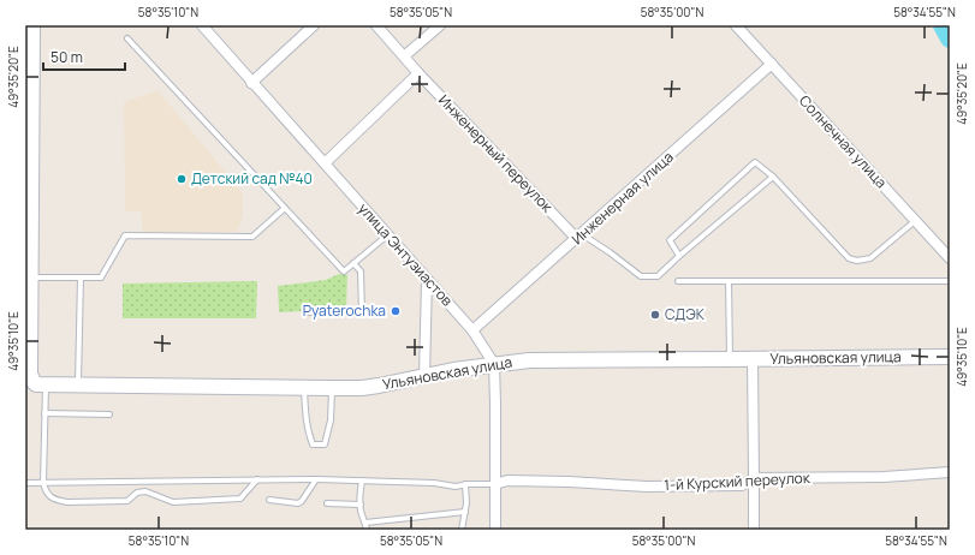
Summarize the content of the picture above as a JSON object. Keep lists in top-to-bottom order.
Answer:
{
  "streets": {
    "main road": ["Ульяновская улица"],
    "street": [
      "Солнечная улица",
      "Инженерный переулок",
      "Инженерная улица",
      "улица Энтузиастов",
      "1-й Курский переулок"
    ]
  },
  "crossings": [
    ["Солнечная улица", "Инженерная улица"],
    ["Инженерный переулок", "Инженерная улица"],
    ["Инженерная улица", "улица Энтузиастов"],
    ["улица Энтузиастов", "Ульяновская улица"]
  ],
  "places": ["Детский сад №40", "Pyaterochka", "СДЭК"],
  "scale_bar": "50 m",
  "coordinates": [
    "58°35'10\"N",
    "58°35'05\"N",
    "58°35'00\"N",
    "58°34'55\"N",
    "49°35'20\"E",
    "49°35'10\"E"
  ]
}
